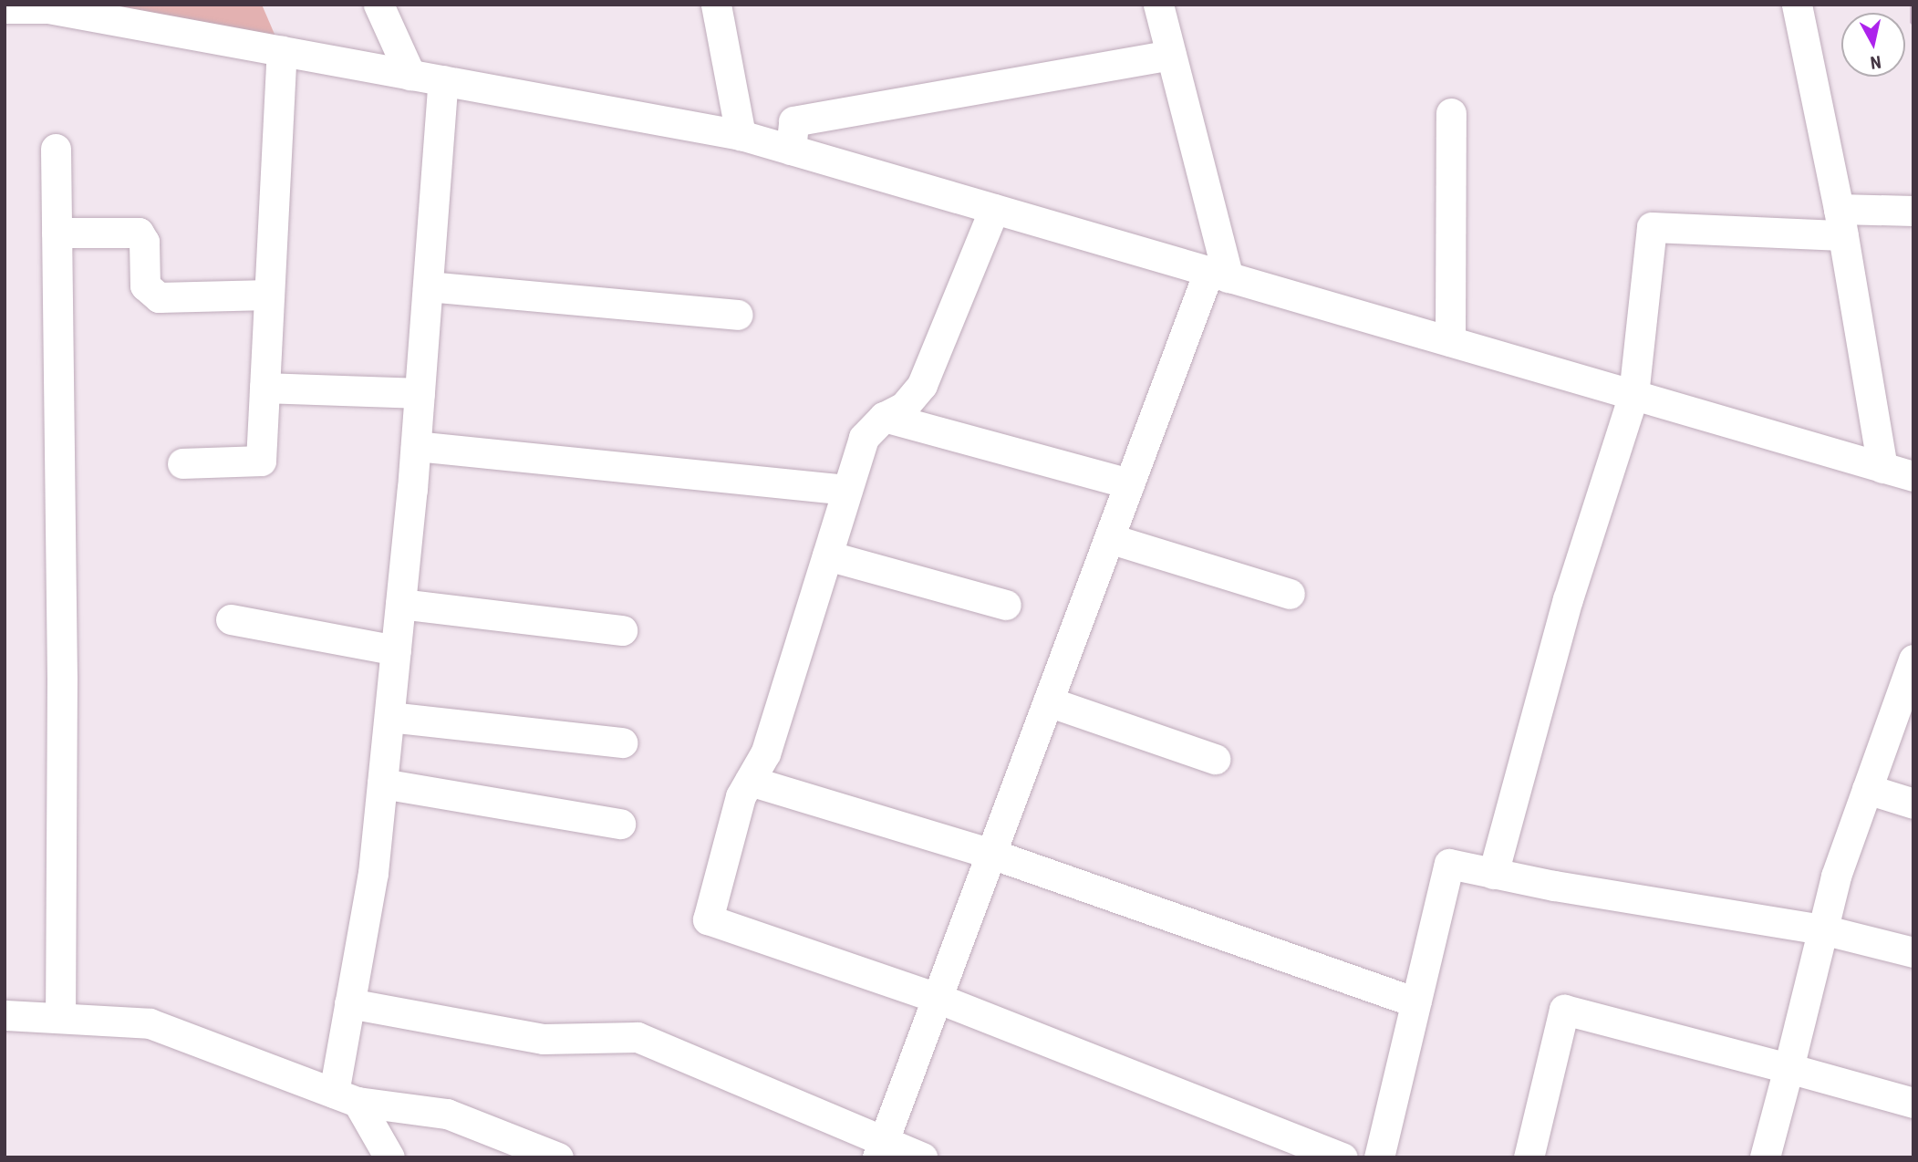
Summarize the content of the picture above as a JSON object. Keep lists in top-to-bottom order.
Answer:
{
  "north": "bottom"
}
